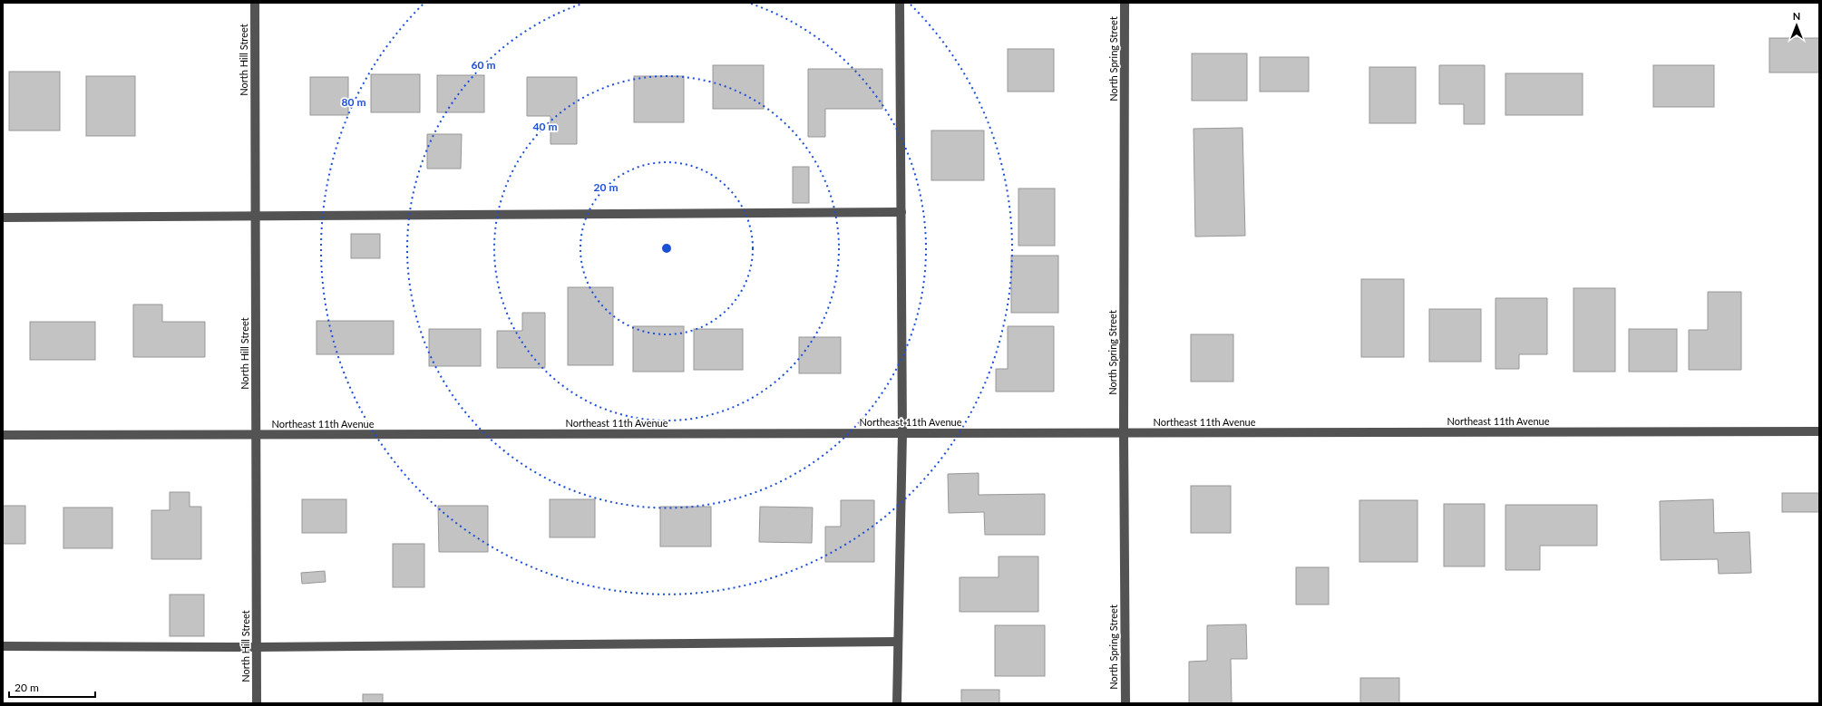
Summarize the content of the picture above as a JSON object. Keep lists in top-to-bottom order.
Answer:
{
  "streets": {
    "street": ["North Spring Street", "North Hill Street", "Northeast 11th Avenue"]
  },
  "crossings": [
    ["North Spring Street", "Northeast 11th Avenue"],
    ["North Hill Street", "Northeast 11th Avenue"]
  ],
  "scale_bar": "20 m",
  "north": "top",
  "rings": [
    "60 m",
    "80 m",
    "40 m",
    "20 m"
  ]
}
